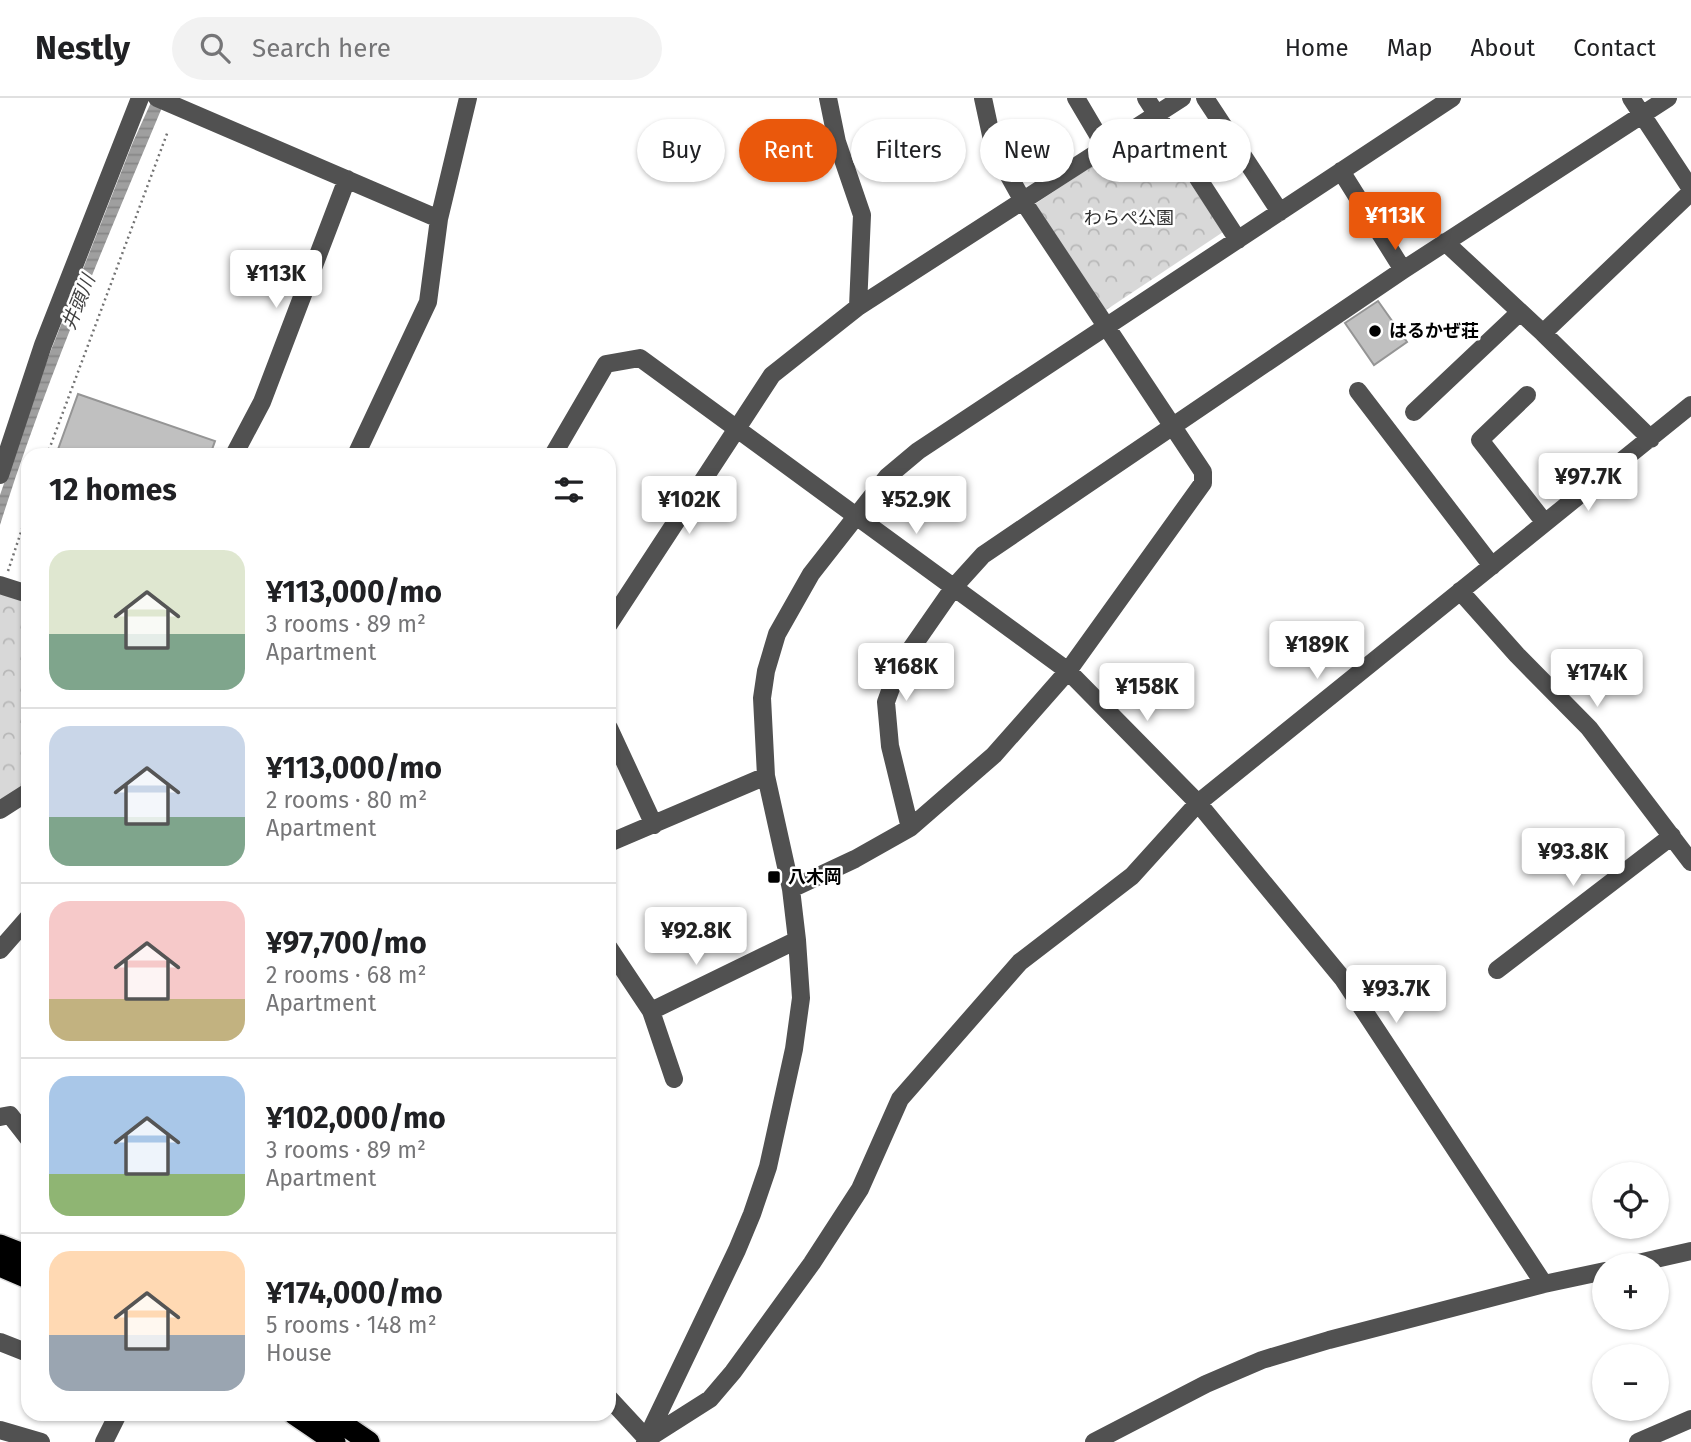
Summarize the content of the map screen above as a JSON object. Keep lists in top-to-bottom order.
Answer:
{
  "water": ["井頭川"],
  "parks": ["わらぺ公園"],
  "places": {
    "other": ["はるかぜ荘"],
    "transit": ["八木岡"]
  },
  "page": {
    "header": "Nestly",
    "search": "Search here",
    "nav": [
      "Home",
      "Map",
      "About",
      "Contact"
    ],
    "chip": [
      "Buy",
      "Rent",
      "Filters",
      "New",
      "Apartment"
    ],
    "price": [
      "¥113K",
      "¥113K",
      "¥97.7K",
      "¥102K",
      "¥52.9K",
      "¥189K",
      "¥168K",
      "¥174K",
      "¥158K",
      "¥93.8K",
      "¥92.8K",
      "¥93.7K"
    ],
    "heading": "12 homes",
    "list": [
      {
        "name": "¥113,000/mo",
        "note": "3 rooms · 89 m² · Apartment"
      },
      {
        "name": "¥113,000/mo",
        "note": "2 rooms · 80 m² · Apartment"
      },
      {
        "name": "¥97,700/mo",
        "note": "2 rooms · 68 m² · Apartment"
      },
      {
        "name": "¥102,000/mo",
        "note": "3 rooms · 89 m² · Apartment"
      },
      {
        "name": "¥174,000/mo",
        "note": "5 rooms · 148 m² · House"
      }
    ],
    "map_buttons": ["+", "−"]
  }
}
